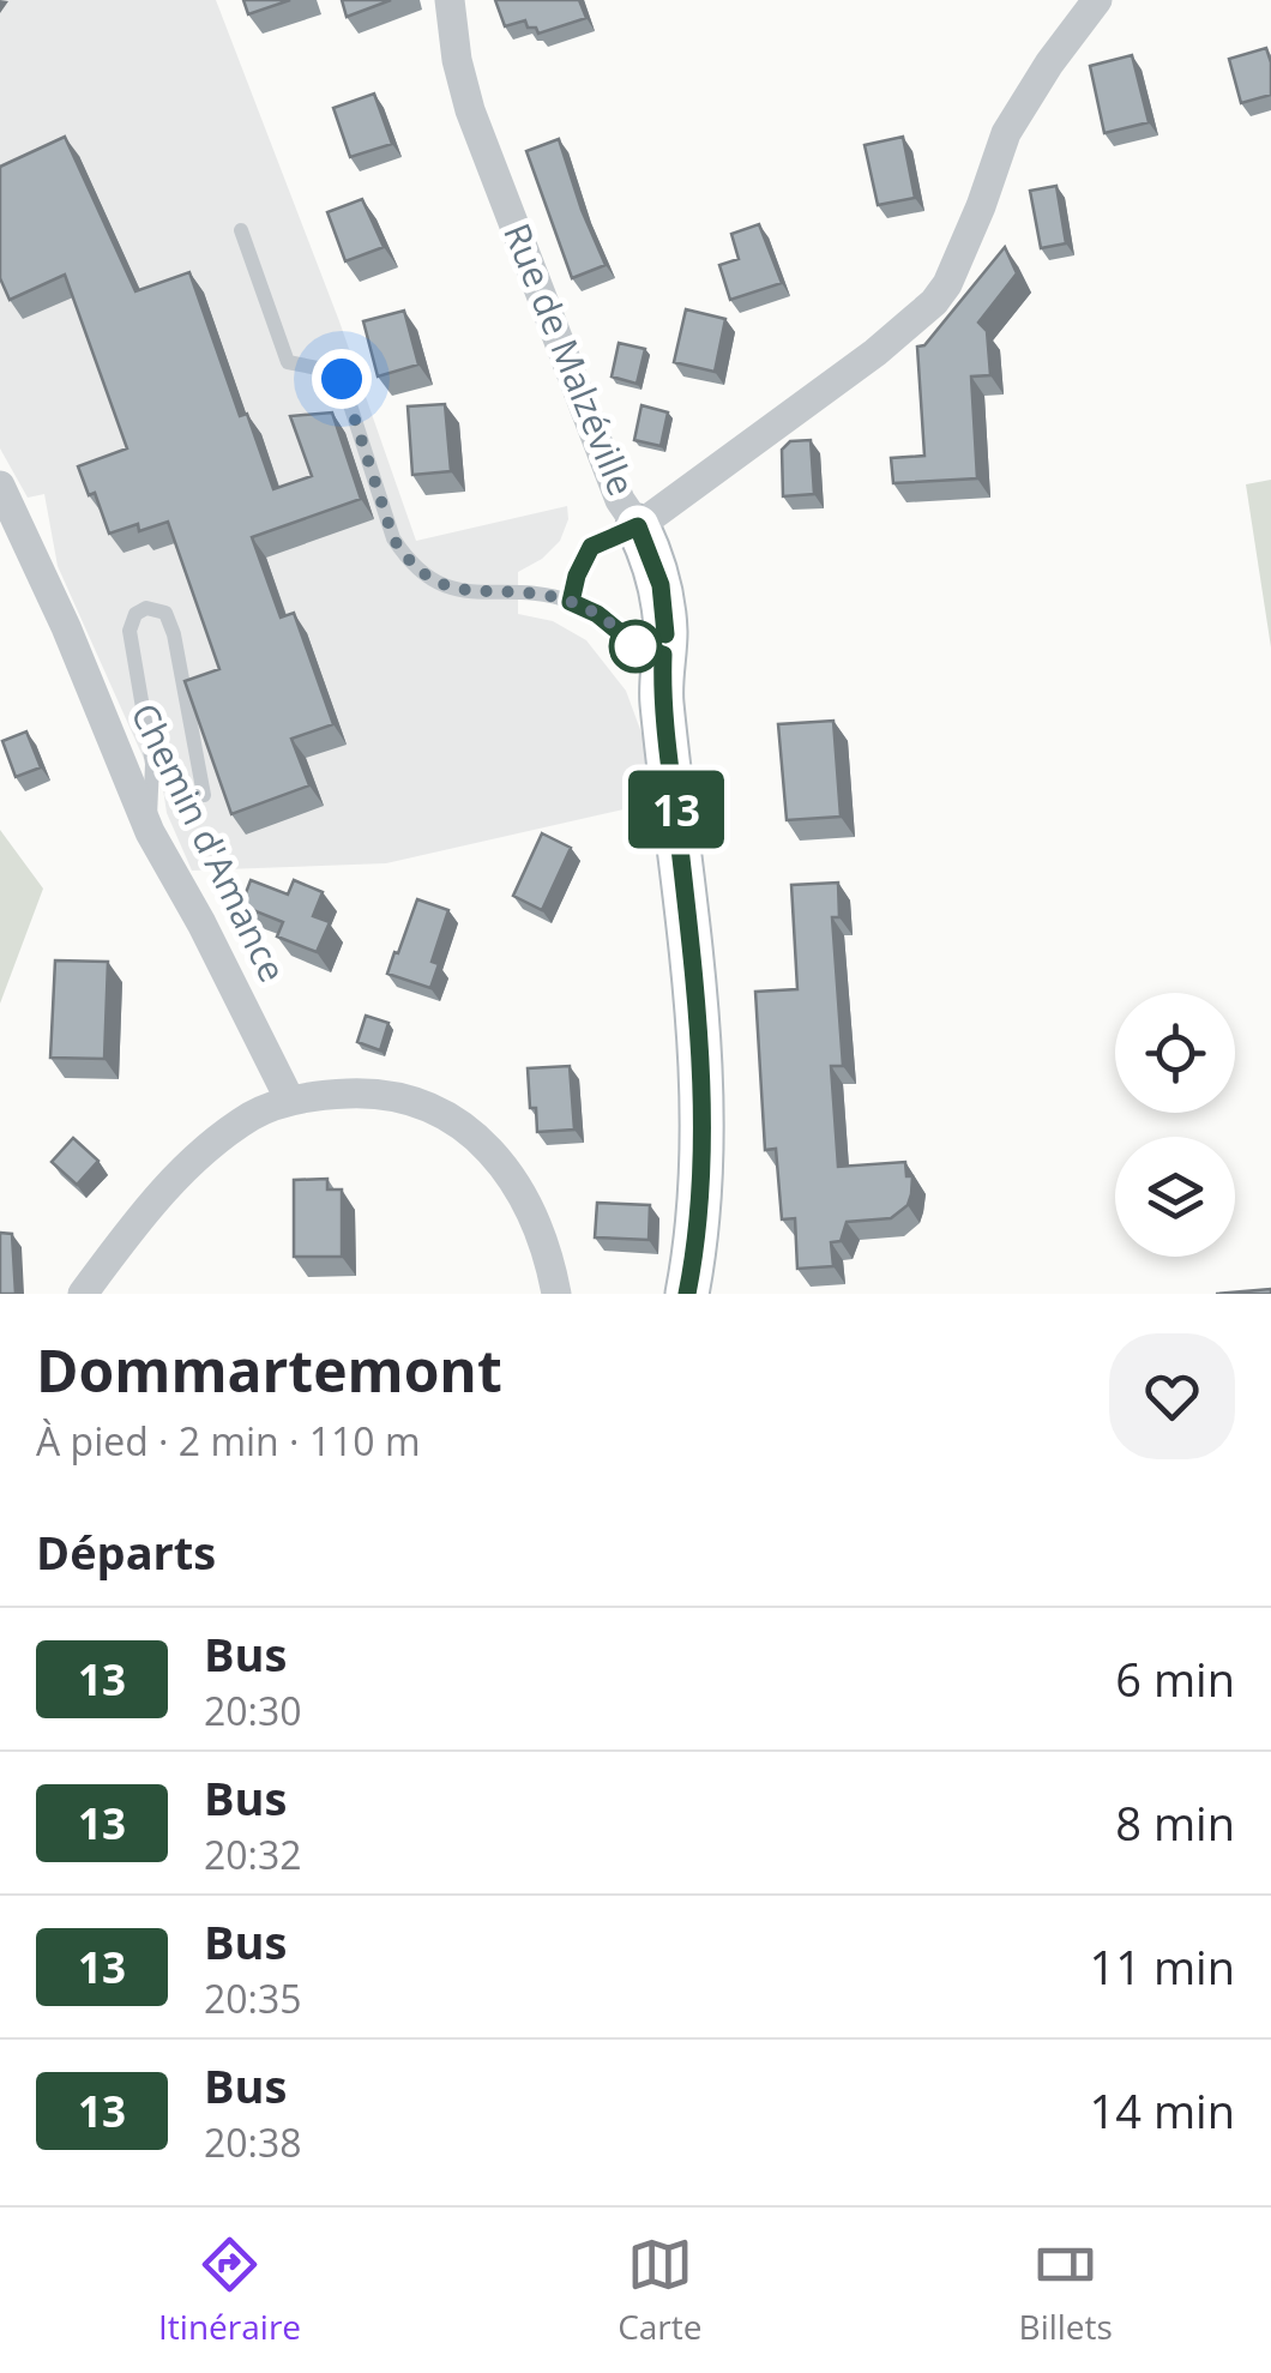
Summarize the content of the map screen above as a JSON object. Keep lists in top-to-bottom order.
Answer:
{
  "streets": {
    "street": ["Rue de Malzéville", "Chemin d'Amance"]
  },
  "lines": ["bus line 13"],
  "page": {
    "on_map": "13",
    "heading": [
      ["Dommartemont", "À pied · 2 min · 110 m"],
      "Départs"
    ],
    "list": [
      {
        "mark": "13",
        "name": "Bus",
        "note": "20:30",
        "value": "6 min"
      },
      {
        "mark": "13",
        "name": "Bus",
        "note": "20:32",
        "value": "8 min"
      },
      {
        "mark": "13",
        "name": "Bus",
        "note": "20:35",
        "value": "11 min"
      },
      {
        "mark": "13",
        "name": "Bus",
        "note": "20:38",
        "value": "14 min"
      }
    ],
    "tabs": ["Itinéraire", "Carte", "Billets"]
  }
}
